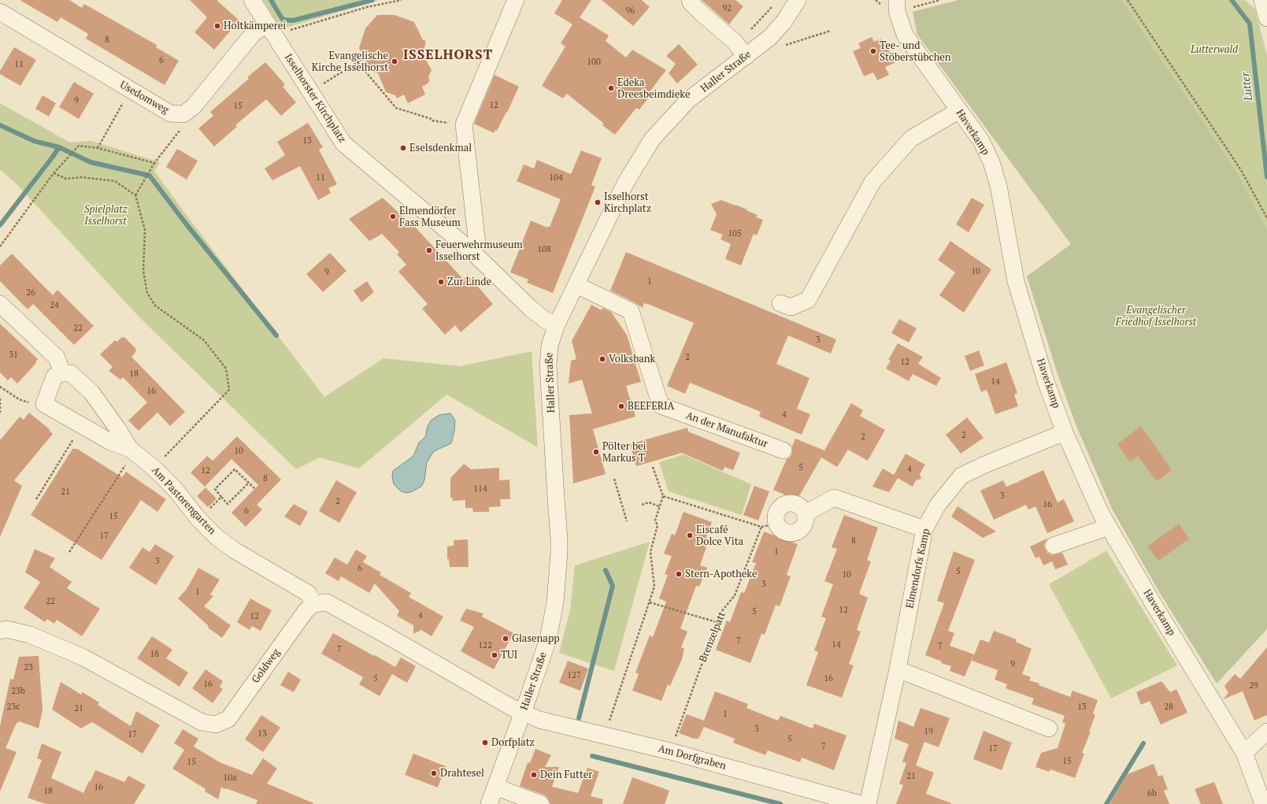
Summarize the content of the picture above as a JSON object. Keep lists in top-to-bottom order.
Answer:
{
  "streets": {
    "street": [
      "Haller Straße",
      "Usedomweg",
      "Isselhorster Kirchplatz",
      "Haverkamp",
      "An der Manufaktur",
      "Am Pastorengarten",
      "Elmendorfs Kamp",
      "Goldweg",
      "Am Dorfgraben"
    ],
    "path": ["Brenzelpatt"]
  },
  "crossings": [
    ["Haller Straße", "Isselhorster Kirchplatz"],
    ["Haller Straße", "An der Manufaktur"],
    ["Haller Straße", "Am Dorfgraben"],
    ["Usedomweg", "Isselhorster Kirchplatz"],
    ["Haverkamp", "Elmendorfs Kamp"],
    ["Am Pastorengarten", "Goldweg"],
    ["Brenzelpatt", "Am Dorfgraben"]
  ],
  "districts": ["ISSELHORST"],
  "water": ["Lutter"],
  "parks": ["Lutterwald", "Spielplatz Isselhorst", "Evangelischer Friedhof Isselhorst"],
  "places": [
    "Holtkämperei",
    "Tee- und Stöberstübchen",
    "Evangelische Kirche Isselhorst",
    "Edeka Dreesbeimdieke",
    "Eselsdenkmal",
    "Isselhorst Kirchplatz",
    "Elmendörfer Fass Museum",
    "Feuerwehrmuseum Isselhorst",
    "Zur Linde",
    "Volksbank",
    "BEEFERIA",
    "Pölter bei Markus T",
    "Eiscafé Dolce Vita",
    "Stern-Apotheke",
    "Glasenapp",
    "TUI",
    "Dorfplatz",
    "Drahtesel",
    "Dein Futter"
  ],
  "house_numbers": [
    "92",
    "96",
    "8",
    "6",
    "100",
    "11",
    "9",
    "12",
    "15",
    "13",
    "11",
    "104",
    "105",
    "108",
    "10",
    "9",
    "1",
    "26",
    "24",
    "22",
    "3",
    "31",
    "2",
    "12",
    "18",
    "14",
    "16",
    "4",
    "2",
    "2",
    "10",
    "5",
    "4",
    "12",
    "8",
    "114",
    "21",
    "3",
    "2",
    "16",
    "6",
    "15",
    "17",
    "8",
    "1",
    "3",
    "6",
    "5",
    "10",
    "3",
    "1",
    "22",
    "12",
    "5",
    "4",
    "12",
    "7",
    "14",
    "122",
    "7",
    "7",
    "18",
    "9",
    "23",
    "127",
    "5",
    "16",
    "16",
    "29",
    "23b",
    "23c",
    "13",
    "28",
    "21",
    "1",
    "3",
    "19",
    "13",
    "17",
    "5",
    "7",
    "17",
    "15",
    "15",
    "21",
    "10a",
    "16",
    "18",
    "6b"
  ]
}
